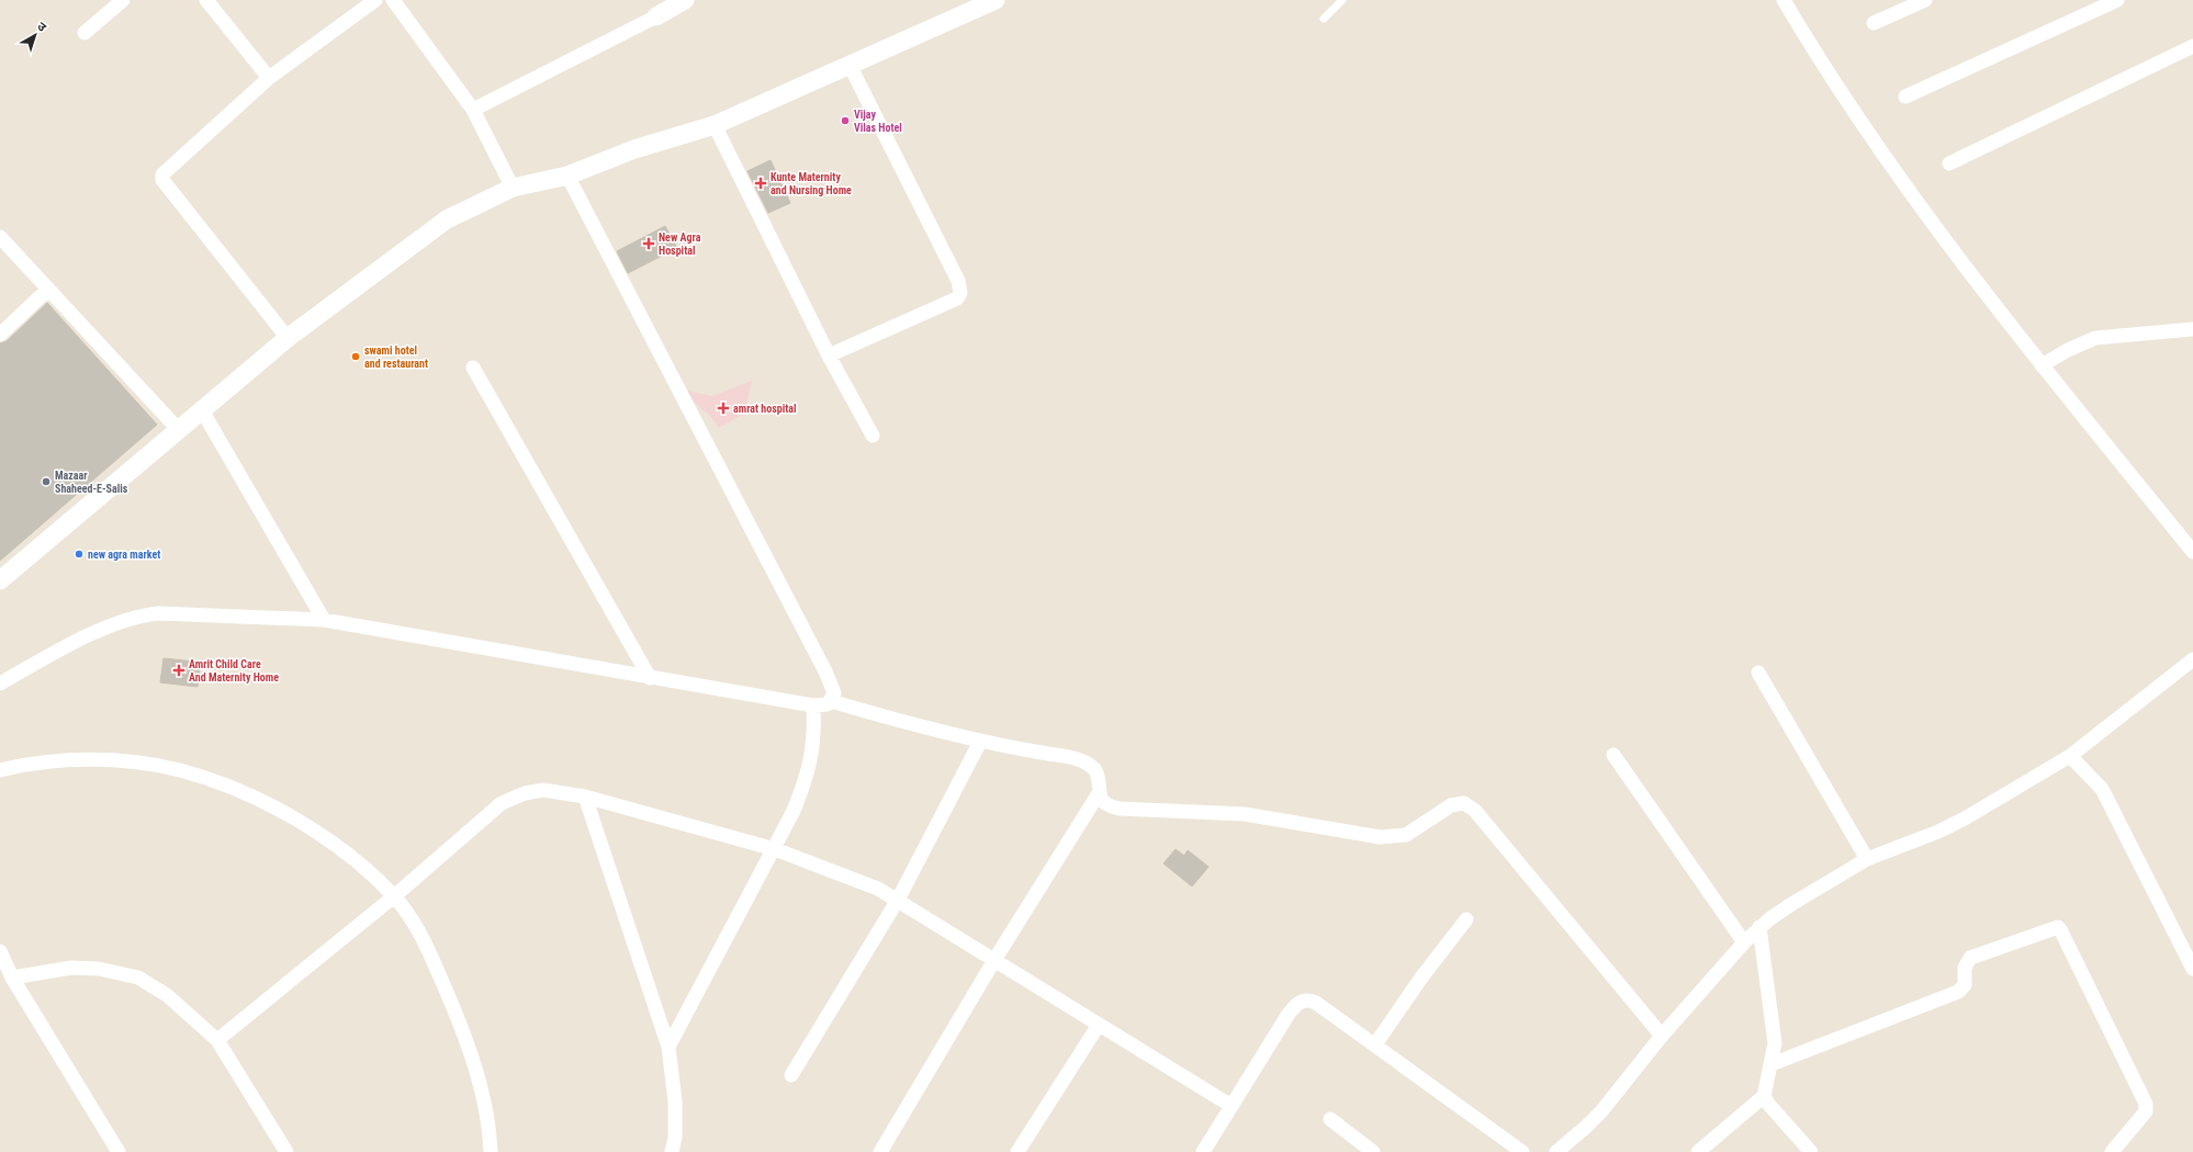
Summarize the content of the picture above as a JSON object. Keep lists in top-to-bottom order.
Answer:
{
  "places": {
    "other": [
      "Vijay Vilas Hotel",
      "swami hotel and restaurant",
      "Mazaar Shaheed-E-Salis",
      "new agra market"
    ],
    "health": [
      "Kunte Maternity and Nursing Home",
      "New Agra Hospital",
      "amrat hospital",
      "Amrit Child Care And Maternity Home"
    ]
  },
  "north": "top right"
}
